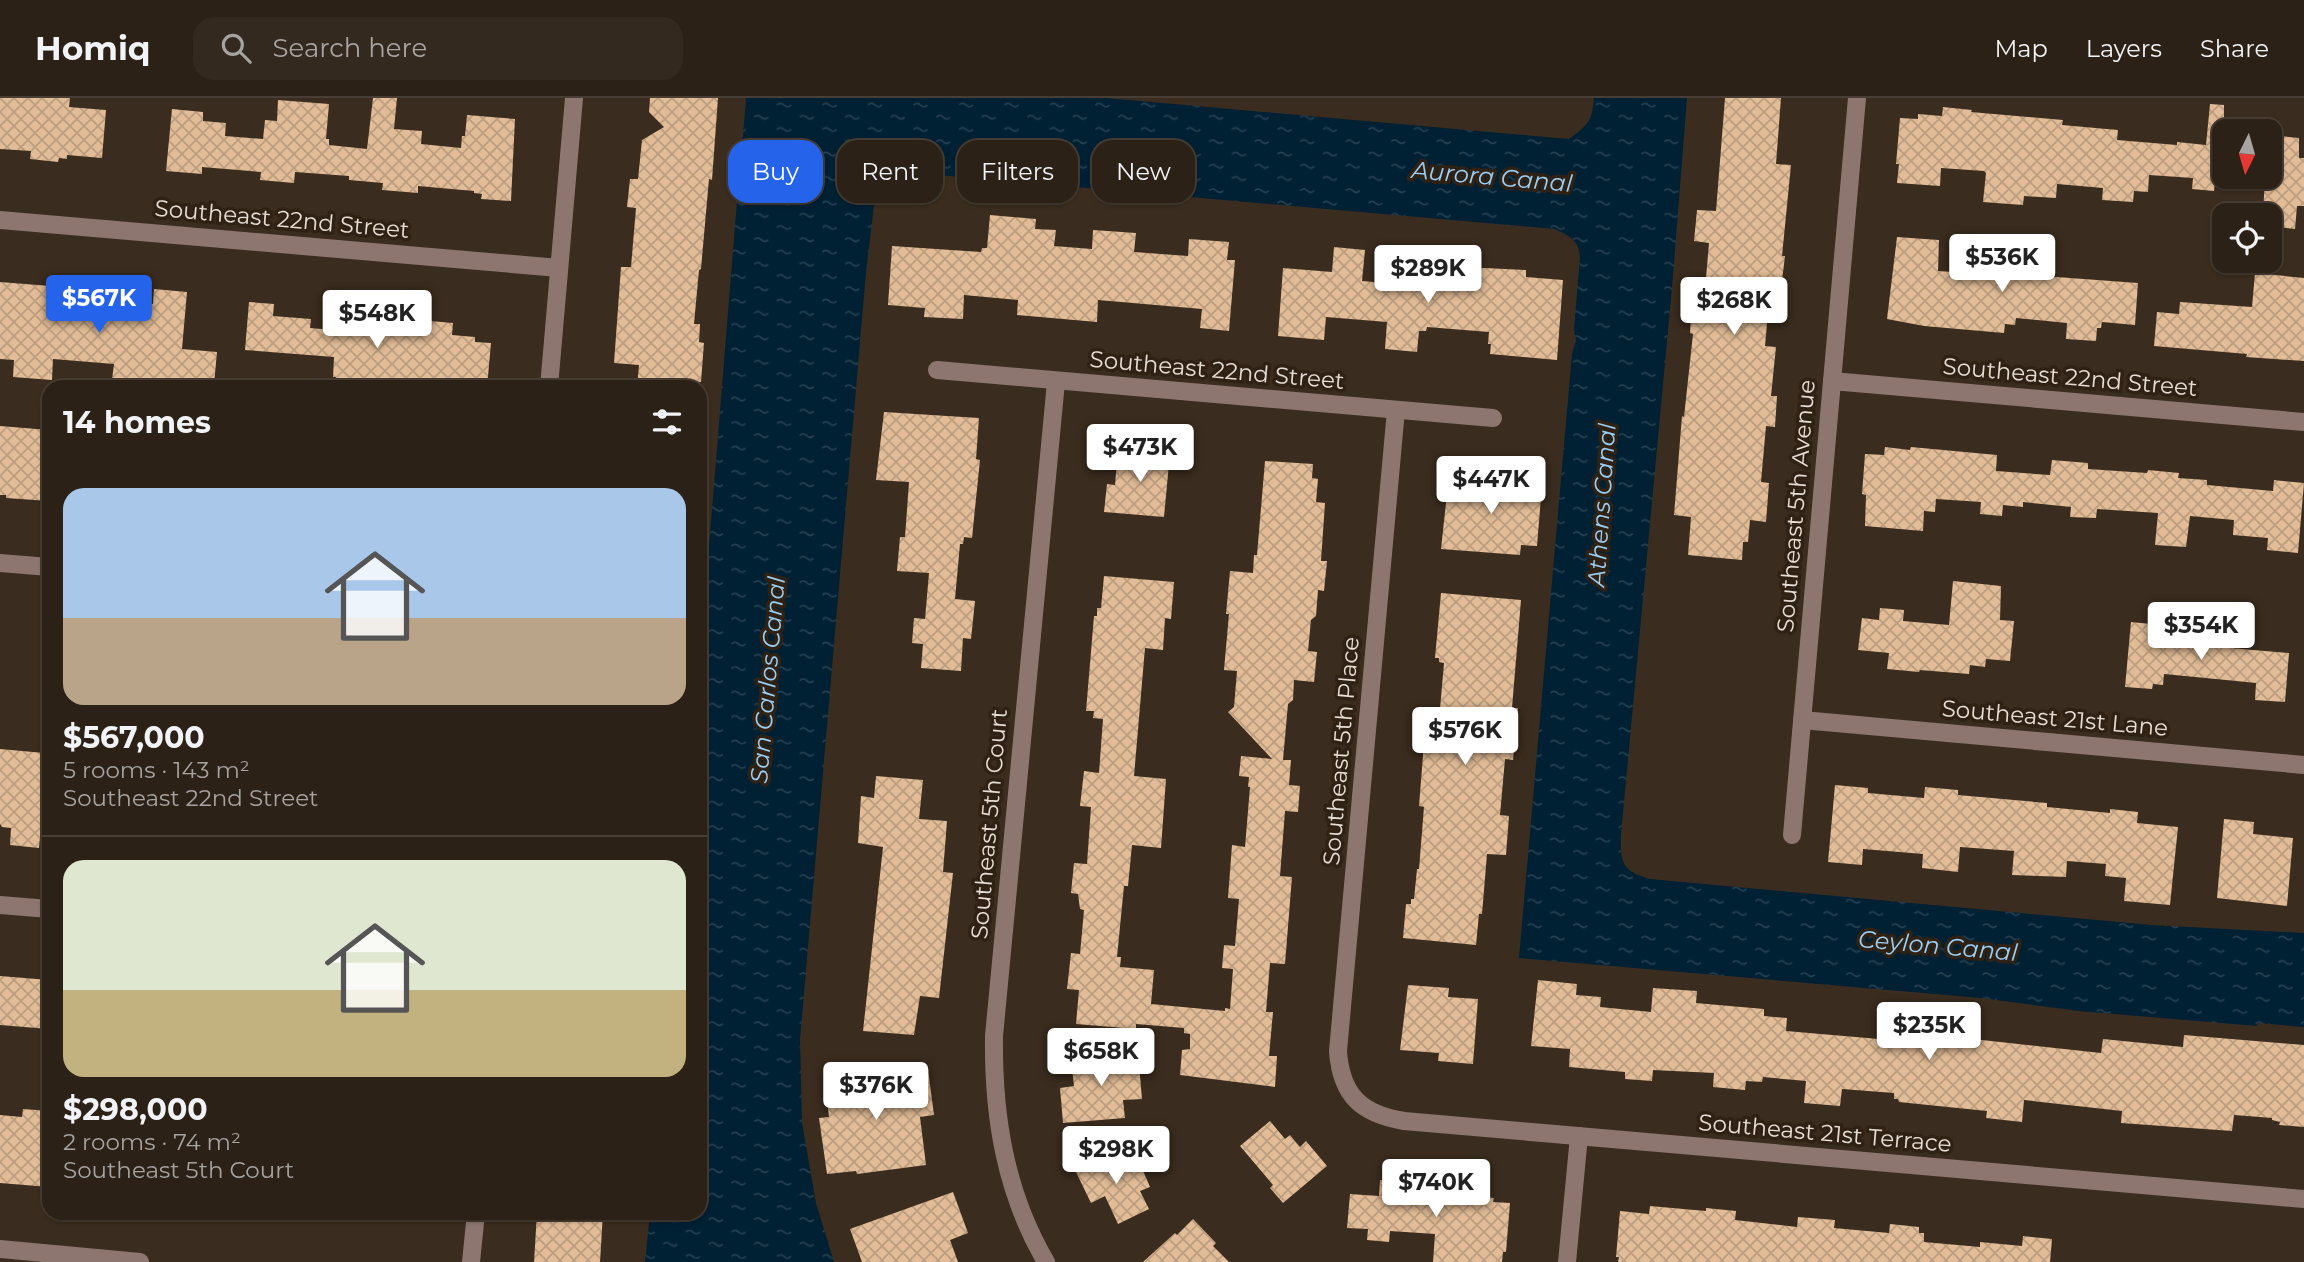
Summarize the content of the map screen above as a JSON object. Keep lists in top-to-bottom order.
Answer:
{
  "streets": {
    "street": [
      "Southeast 22nd Street",
      "Southeast 5th Avenue",
      "Southeast 21st Lane",
      "Southeast 5th Place",
      "Southeast 5th Court",
      "Southeast 21st Terrace"
    ]
  },
  "crossings": [
    ["Southeast 22nd Street", "Southeast 5th Avenue"],
    ["Southeast 22nd Street", "Southeast 5th Place"],
    ["Southeast 22nd Street", "Southeast 5th Court"],
    ["Southeast 5th Avenue", "Southeast 21st Lane"],
    ["Southeast 5th Place", "Southeast 21st Terrace"]
  ],
  "water": [
    "Aurora Canal",
    "Athens Canal",
    "San Carlos Canal",
    "Ceylon Canal"
  ],
  "north": "bottom",
  "page": {
    "header": "Homiq",
    "search": "Search here",
    "nav": ["Map", "Layers", "Share"],
    "chip": [
      "Buy",
      "Rent",
      "Filters",
      "New"
    ],
    "price": [
      "$536K",
      "$289K",
      "$567K",
      "$268K",
      "$548K",
      "$473K",
      "$447K",
      "$354K",
      "$576K",
      "$235K",
      "$658K",
      "$376K",
      "$298K",
      "$740K"
    ],
    "heading": "14 homes",
    "list": [
      {
        "name": "$567,000",
        "note": "5 rooms · 143 m² · Southeast 22nd Street"
      },
      {
        "name": "$298,000",
        "note": "2 rooms · 74 m² · Southeast 5th Court"
      }
    ]
  }
}
